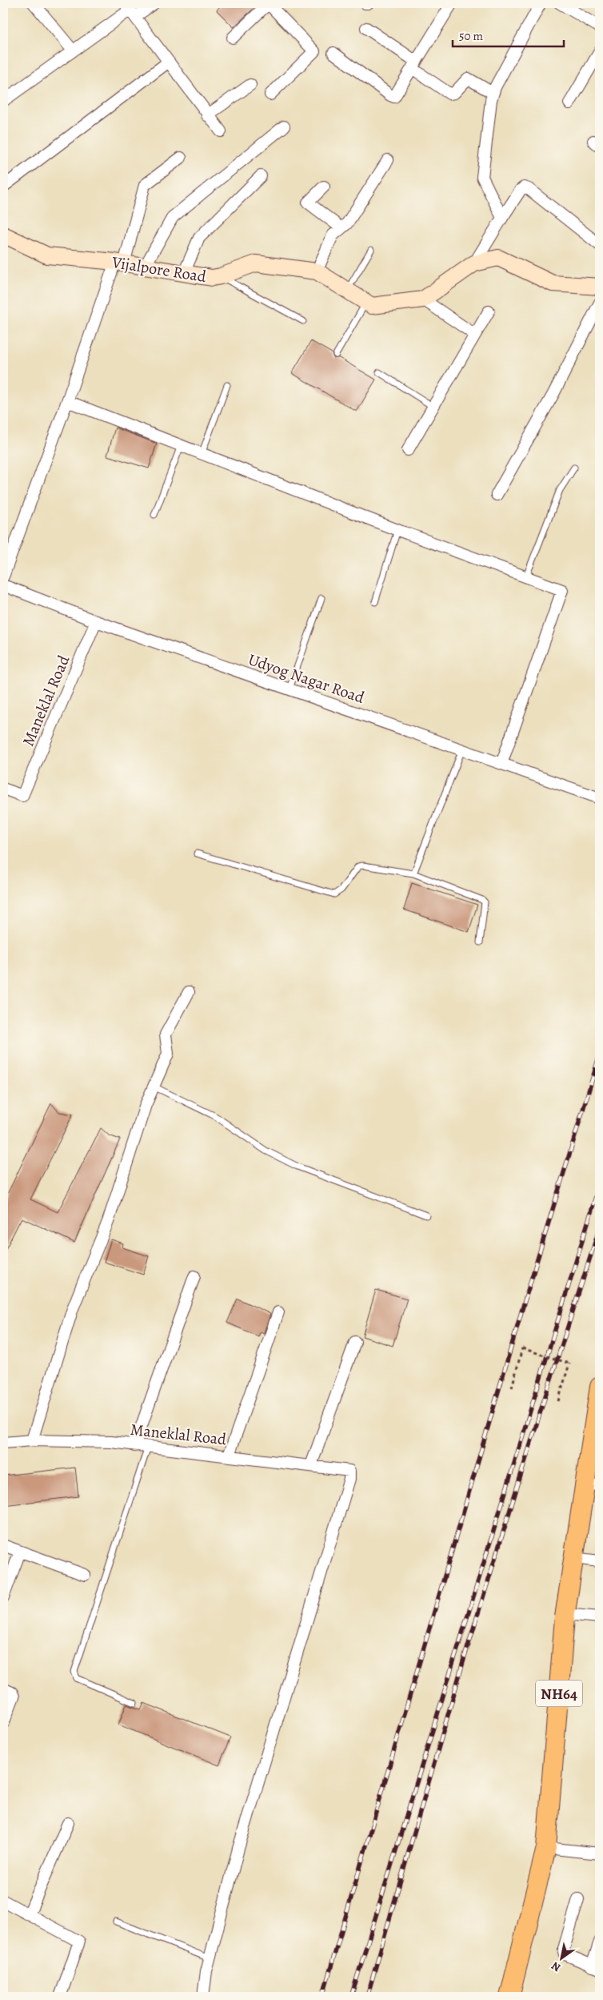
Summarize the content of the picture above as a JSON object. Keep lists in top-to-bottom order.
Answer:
{
  "streets": {
    "highway": ["NH64"],
    "main road": ["Vijalpore Road"],
    "street": ["Udyog Nagar Road", "Maneklal Road"]
  },
  "crossings": [
    ["Udyog Nagar Road", "Maneklal Road"]
  ],
  "scale_bar": "50 m",
  "north": "bottom left"
}
